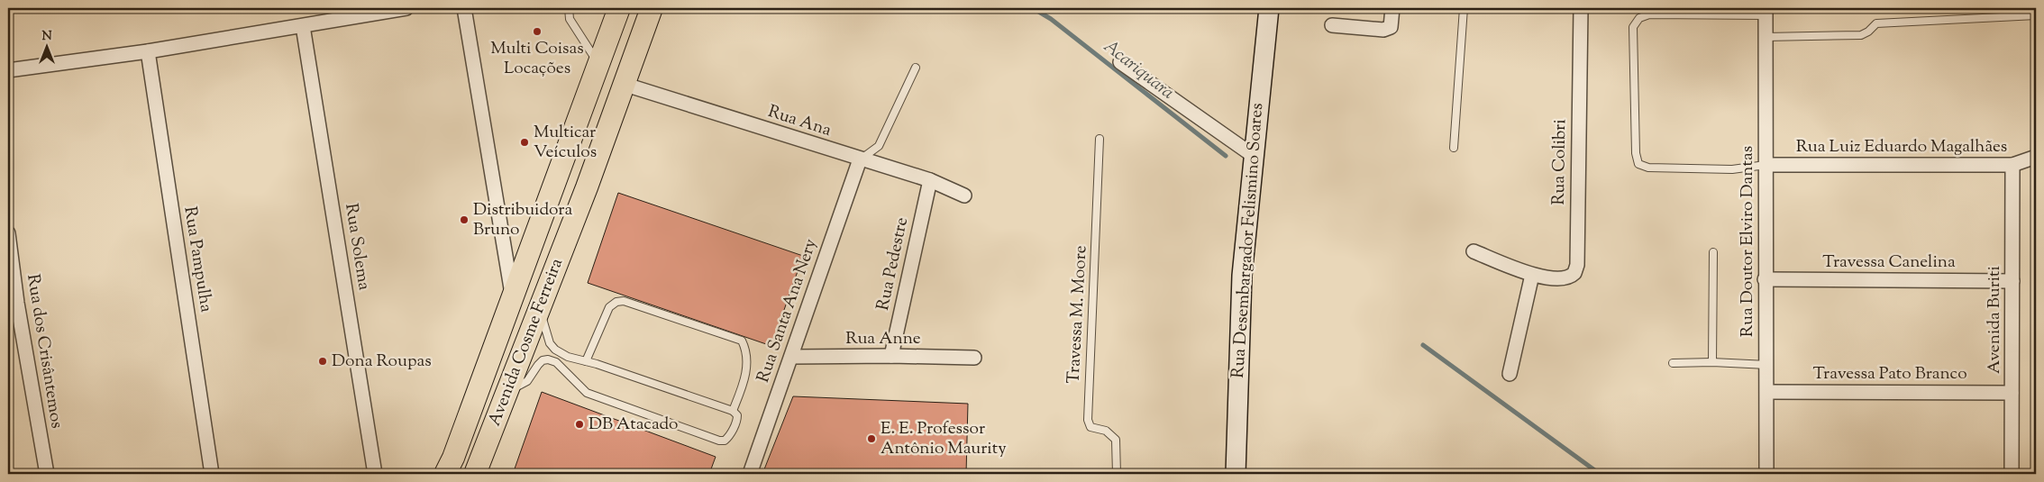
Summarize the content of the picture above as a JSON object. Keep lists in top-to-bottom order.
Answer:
{
  "streets": {
    "main road": ["Avenida Cosme Ferreira"],
    "street": [
      "Rua Ana",
      "Rua Luiz Eduardo Magalhães",
      "Rua Colibri",
      "Rua Desembargador Felismino Soares",
      "Rua Doutor Elviro Dantas",
      "Rua Solema",
      "Rua Pampulha",
      "Travessa Canelina",
      "Rua Pedestre",
      "Rua Santa Ana Nery",
      "Avenida Buriti",
      "Rua Anne",
      "Rua dos Crisântemos",
      "Travessa Pato Branco"
    ],
    "lane": ["Travessa M. Moore"]
  },
  "crossings": [
    ["Rua Ana", "Rua Pedestre"],
    ["Rua Ana", "Rua Santa Ana Nery"],
    ["Rua Ana", "Avenida Cosme Ferreira"],
    ["Rua Luiz Eduardo Magalhães", "Rua Doutor Elviro Dantas"],
    ["Rua Luiz Eduardo Magalhães", "Avenida Buriti"],
    ["Rua Doutor Elviro Dantas", "Travessa Canelina"],
    ["Rua Doutor Elviro Dantas", "Travessa Pato Branco"],
    ["Travessa Canelina", "Avenida Buriti"],
    ["Rua Pedestre", "Rua Anne"],
    ["Rua Santa Ana Nery", "Rua Anne"],
    ["Avenida Buriti", "Travessa Pato Branco"]
  ],
  "water": ["Acariquara"],
  "places": [
    "Multi Coisas Locações",
    "Multicar Veículos",
    "Distribuidora Bruno",
    "Dona Roupas",
    "DB Atacado",
    "E. E. Professor Antônio Maurity"
  ],
  "north": "top"
}
